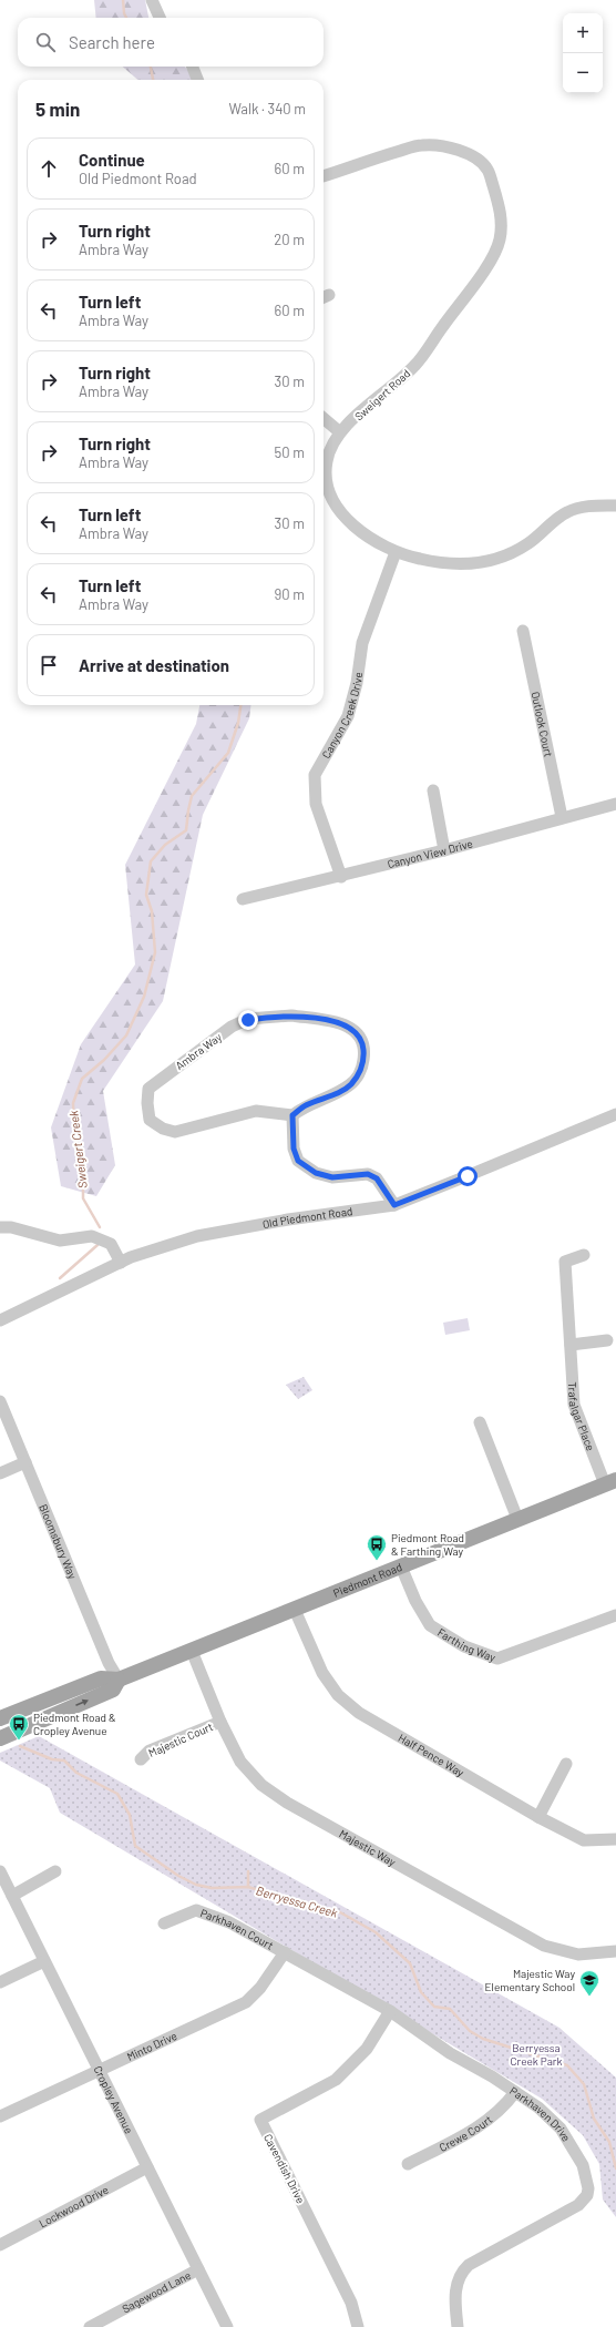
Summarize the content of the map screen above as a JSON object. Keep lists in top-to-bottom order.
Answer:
{
  "streets": {
    "main road": ["Piedmont Road"],
    "street": [
      "Sweigert Road",
      "Canyon Creek Drive",
      "Outlook Court",
      "Canyon View Drive",
      "Ambra Way",
      "Old Piedmont Road",
      "Trafalgar Place",
      "Bloomsbury Way",
      "Farthing Way",
      "Majestic Court",
      "Half Pence Way",
      "Majestic Way",
      "Parkhaven Court",
      "Minto Drive",
      "Cropley Avenue",
      "Parkhaven Drive",
      "Crewe Court",
      "Cavendish Drive",
      "Lockwood Drive",
      "Sagewood Lane"
    ]
  },
  "crossings": [
    ["Sweigert Road", "Canyon Creek Drive"],
    ["Canyon Creek Drive", "Canyon View Drive"],
    ["Outlook Court", "Canyon View Drive"],
    ["Trafalgar Place", "Piedmont Road"],
    ["Bloomsbury Way", "Piedmont Road"],
    ["Piedmont Road", "Farthing Way"],
    ["Piedmont Road", "Half Pence Way"],
    ["Piedmont Road", "Majestic Way"],
    ["Majestic Court", "Majestic Way"],
    ["Parkhaven Court", "Minto Drive"],
    ["Parkhaven Court", "Parkhaven Drive"],
    ["Minto Drive", "Cropley Avenue"],
    ["Minto Drive", "Parkhaven Drive"],
    ["Cropley Avenue", "Lockwood Drive"],
    ["Cropley Avenue", "Sagewood Lane"],
    ["Parkhaven Drive", "Crewe Court"],
    ["Parkhaven Drive", "Cavendish Drive"]
  ],
  "water": ["Sweigert Creek", "Berryessa Creek"],
  "parks": ["Berryessa Creek Park"],
  "places": {
    "bus stop": ["Piedmont Road & Farthing Way", "Piedmont Road & Cropley Avenue"],
    "school or university": ["Majestic Way Elementary School"]
  },
  "page": {
    "map_buttons": ["+", "−"],
    "search": "Search here",
    "heading": ["5 min", "Walk · 340 m"],
    "list": [
      ["Continue", "Old Piedmont Road", "60 m"],
      ["Turn right", "Ambra Way", "20 m"],
      ["Turn left", "Ambra Way", "60 m"],
      ["Turn right", "Ambra Way", "30 m"],
      ["Turn right", "Ambra Way", "50 m"],
      ["Turn left", "Ambra Way", "30 m"],
      ["Turn left", "Ambra Way", "90 m"],
      "Arrive at destination"
    ]
  }
}
